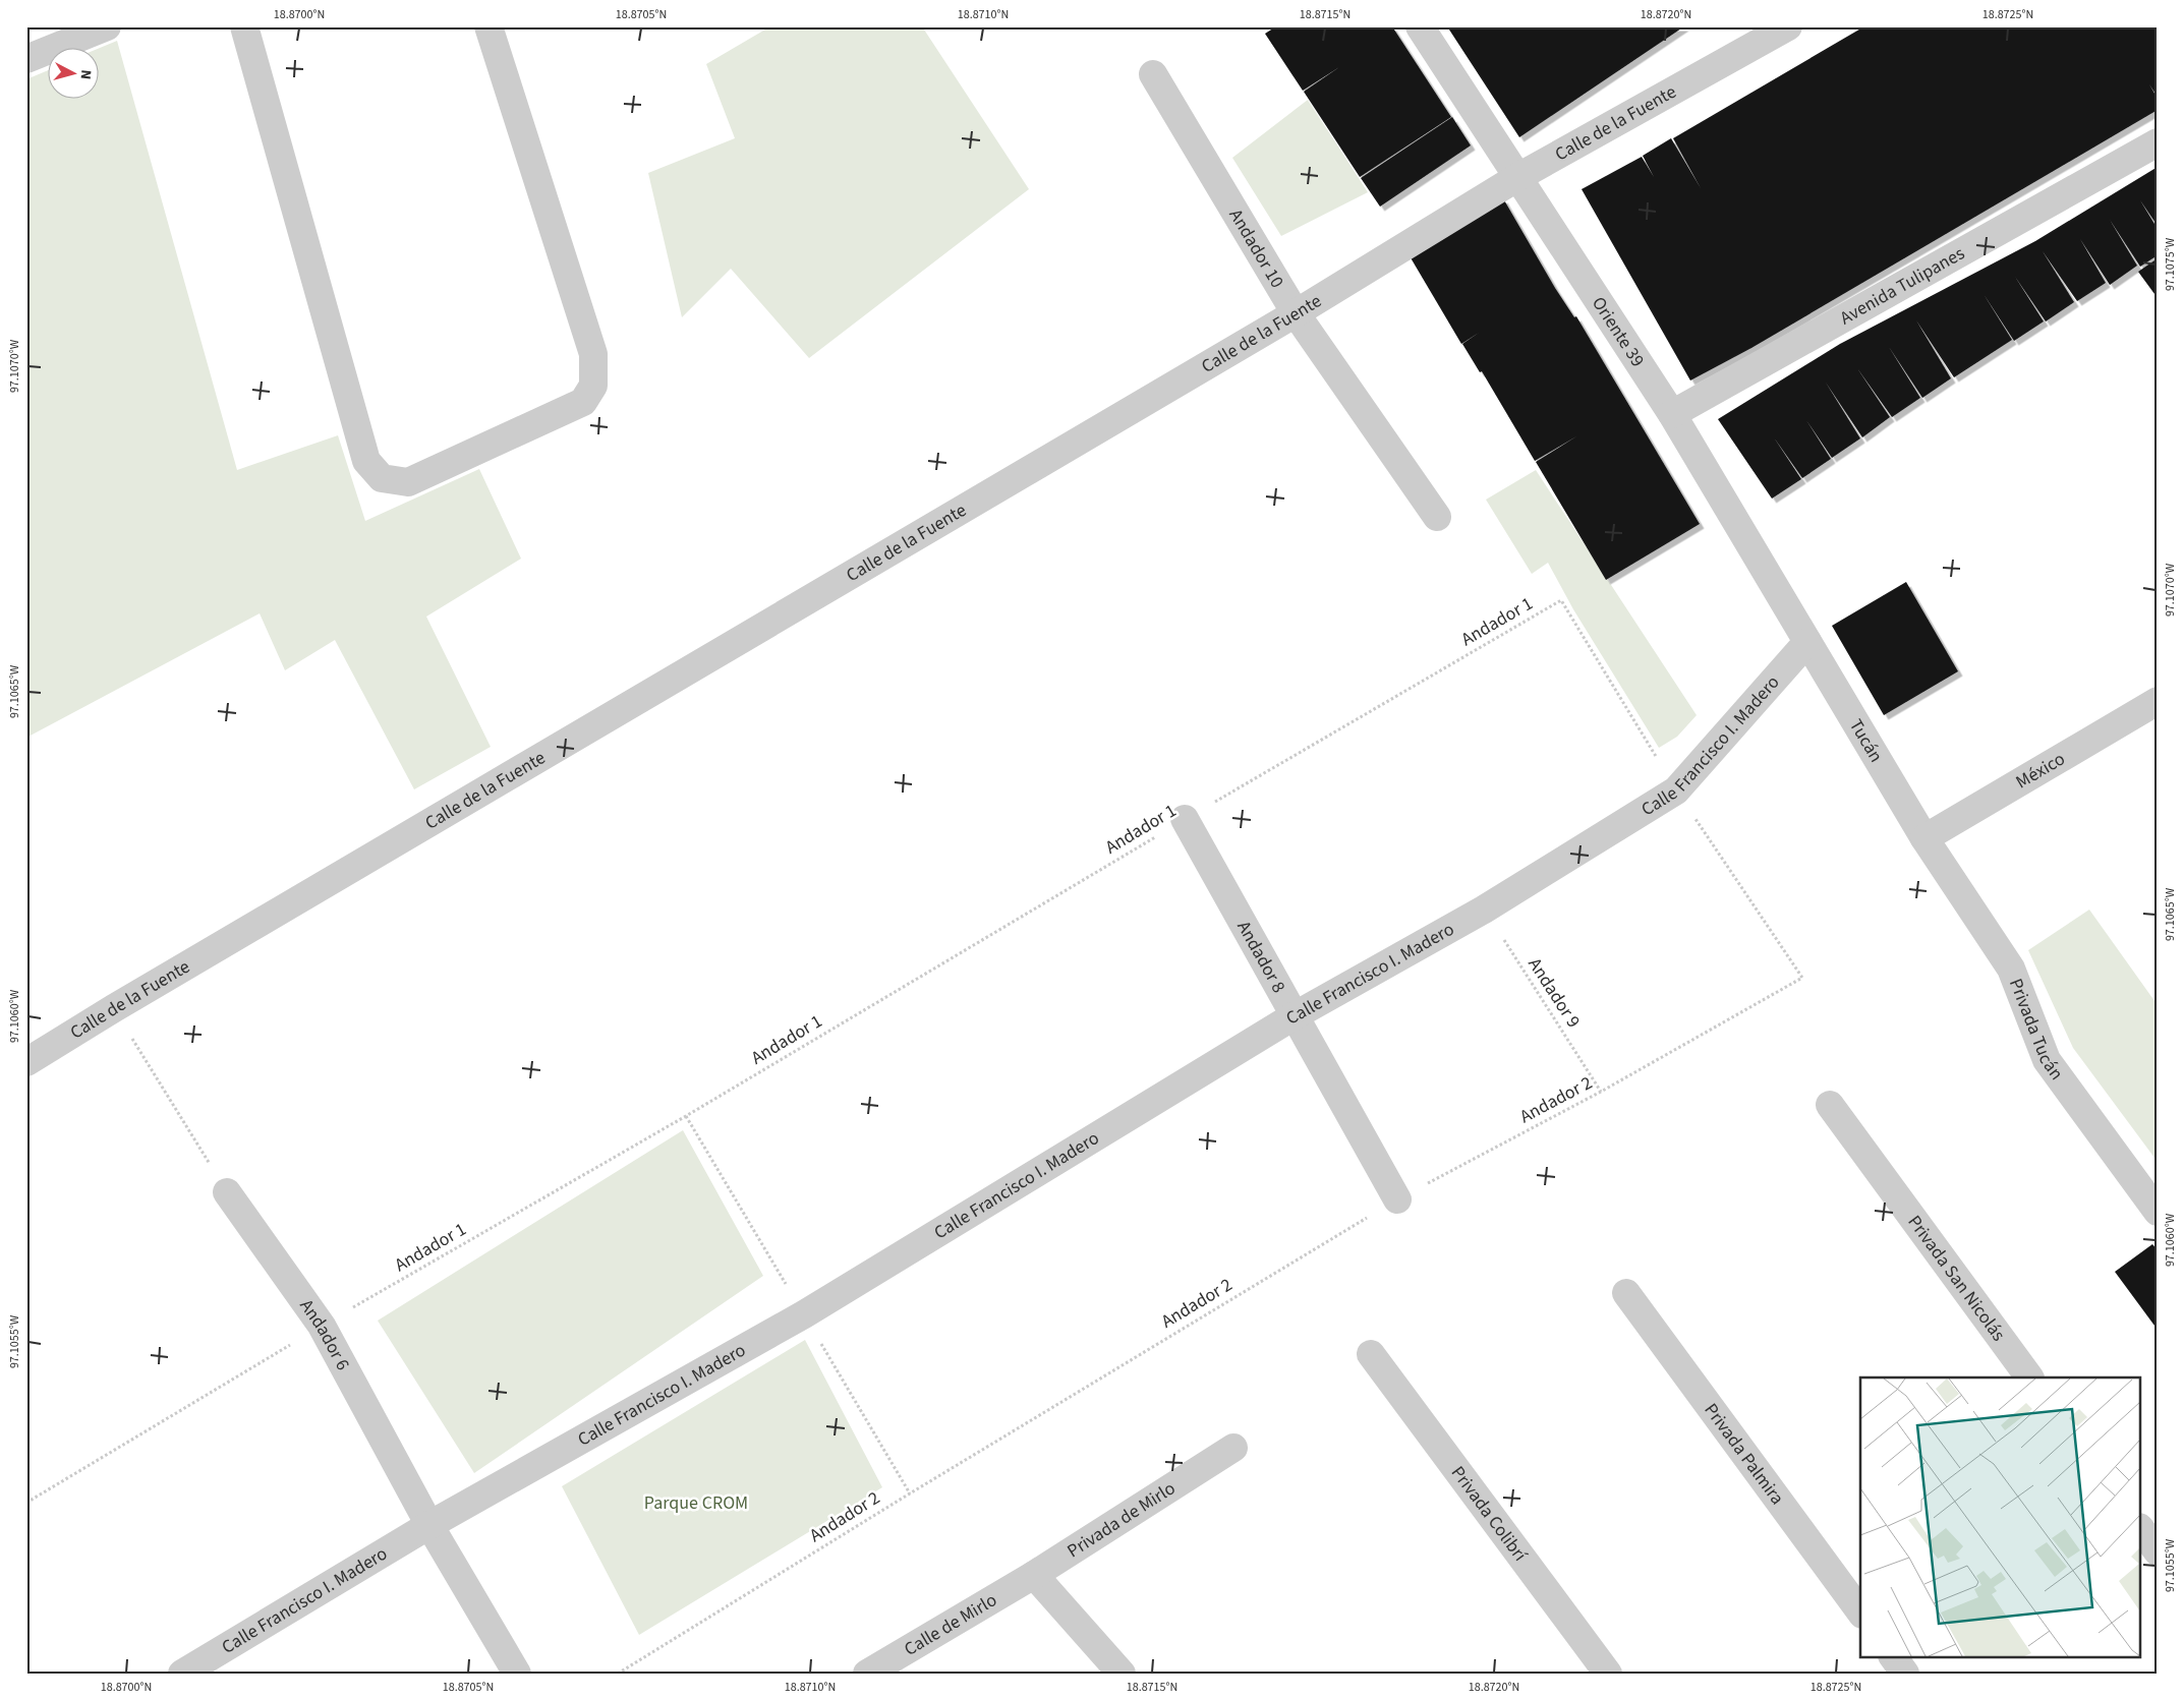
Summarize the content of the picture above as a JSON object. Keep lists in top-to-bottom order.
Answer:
{
  "streets": {
    "street": [
      "Calle de la Fuente",
      "Andador 10",
      "Avenida Tulipanes",
      "Oriente 39",
      "Tucán",
      "Calle Francisco I. Madero",
      "México",
      "Andador 8",
      "Privada Tucán",
      "Privada San Nicolás",
      "Andador 6",
      "Privada Palmira",
      "Privada Colibrí",
      "Privada de Mirlo",
      "Calle de Mirlo"
    ],
    "path": ["Andador 1", "Andador 9", "Andador 2"]
  },
  "crossings": [
    ["Calle de la Fuente", "Andador 10"],
    ["Calle de la Fuente", "Oriente 39"],
    ["Avenida Tulipanes", "Oriente 39"],
    ["Oriente 39", "Tucán"],
    ["Oriente 39", "Calle Francisco I. Madero"],
    ["Andador 1", "Andador 8"],
    ["Andador 1", "Andador 6"],
    ["Tucán", "Calle Francisco I. Madero"],
    ["Tucán", "México"],
    ["Tucán", "Privada Tucán"],
    ["Calle Francisco I. Madero", "Andador 8"],
    ["Calle Francisco I. Madero", "Andador 9"],
    ["Calle Francisco I. Madero", "Andador 6"],
    ["México", "Privada Tucán"],
    ["Andador 8", "Andador 2"],
    ["Andador 9", "Andador 2"],
    ["Privada de Mirlo", "Calle de Mirlo"]
  ],
  "parks": ["Parque CROM"],
  "north": "right",
  "coordinates": [
    "18.8700°N",
    "18.8705°N",
    "18.8710°N",
    "18.8715°N",
    "18.8720°N",
    "18.8725°N",
    "97.1075°W",
    "97.1070°W",
    "97.1065°W",
    "97.1060°W",
    "97.1055°W"
  ]
}
